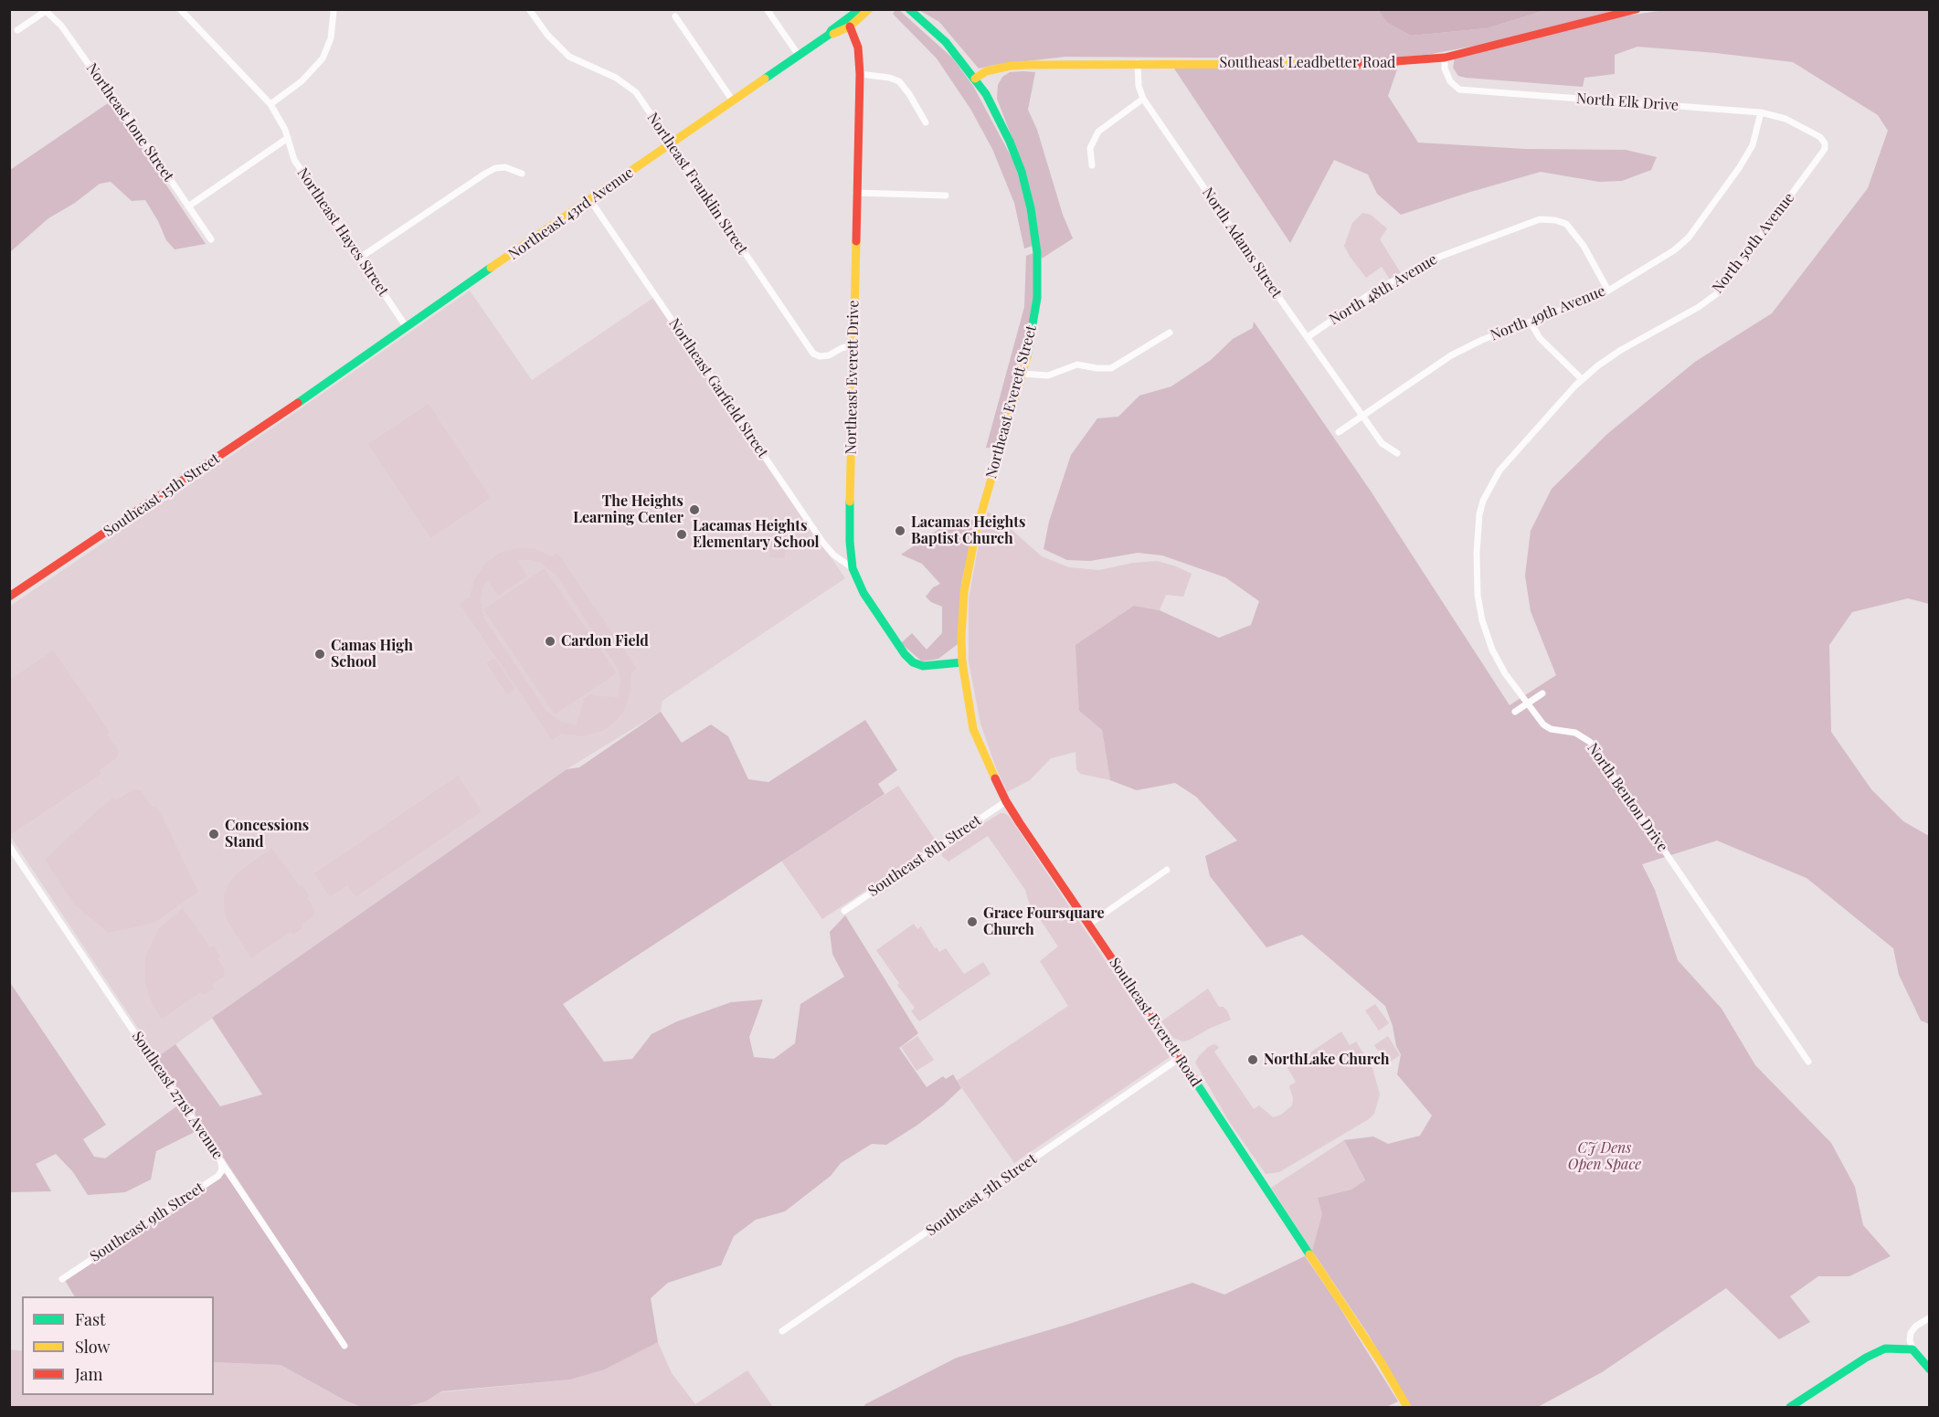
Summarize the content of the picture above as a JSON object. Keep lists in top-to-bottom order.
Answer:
{
  "streets": {
    "street": [
      "Southeast Leadbetter Road",
      "North Elk Drive",
      "Northeast Ione Street",
      "Northeast Franklin Street",
      "Northeast 43rd Avenue",
      "Northeast Hayes Street",
      "North Adams Street",
      "North 50th Avenue",
      "North 48th Avenue",
      "North 49th Avenue",
      "Northeast Everett Drive",
      "Northeast Garfield Street",
      "Northeast Everett Street",
      "Southeast 15th Street",
      "North Benton Drive",
      "Southeast 8th Street",
      "Southeast Everett Road",
      "Southeast 271st Avenue",
      "Southeast 5th Street",
      "Southeast 9th Street"
    ]
  },
  "crossings": [
    ["Southeast Leadbetter Road", "North Elk Drive"],
    ["Southeast Leadbetter Road", "North Adams Street"],
    ["Southeast Leadbetter Road", "Northeast Everett Street"],
    ["North Elk Drive", "North 50th Avenue"],
    ["North Elk Drive", "North 49th Avenue"],
    ["Northeast Franklin Street", "Northeast 43rd Avenue"],
    ["Northeast Franklin Street", "Northeast Everett Drive"],
    ["Northeast 43rd Avenue", "Northeast Hayes Street"],
    ["Northeast 43rd Avenue", "Northeast Everett Drive"],
    ["Northeast 43rd Avenue", "Northeast Garfield Street"],
    ["Northeast 43rd Avenue", "Southeast 15th Street"],
    ["North Adams Street", "North 48th Avenue"],
    ["North Adams Street", "North 49th Avenue"],
    ["North 50th Avenue", "North Benton Drive"],
    ["North 48th Avenue", "North 49th Avenue"],
    ["Northeast Everett Drive", "Northeast Garfield Street"],
    ["Northeast Everett Drive", "Southeast Everett Road"],
    ["Northeast Everett Street", "Southeast Everett Road"],
    ["Southeast 8th Street", "Southeast Everett Road"],
    ["Southeast Everett Road", "Southeast 5th Street"],
    ["Southeast 271st Avenue", "Southeast 9th Street"]
  ],
  "parks": ["CJ Dens Open Space"],
  "places": [
    "The Heights Learning Center",
    "Lacamas Heights Baptist Church",
    "Lacamas Heights Elementary School",
    "Cardon Field",
    "Camas High School",
    "Concessions Stand",
    "Grace Foursquare Church",
    "NorthLake Church"
  ],
  "legend": ["Fast", "Slow", "Jam"]
}
